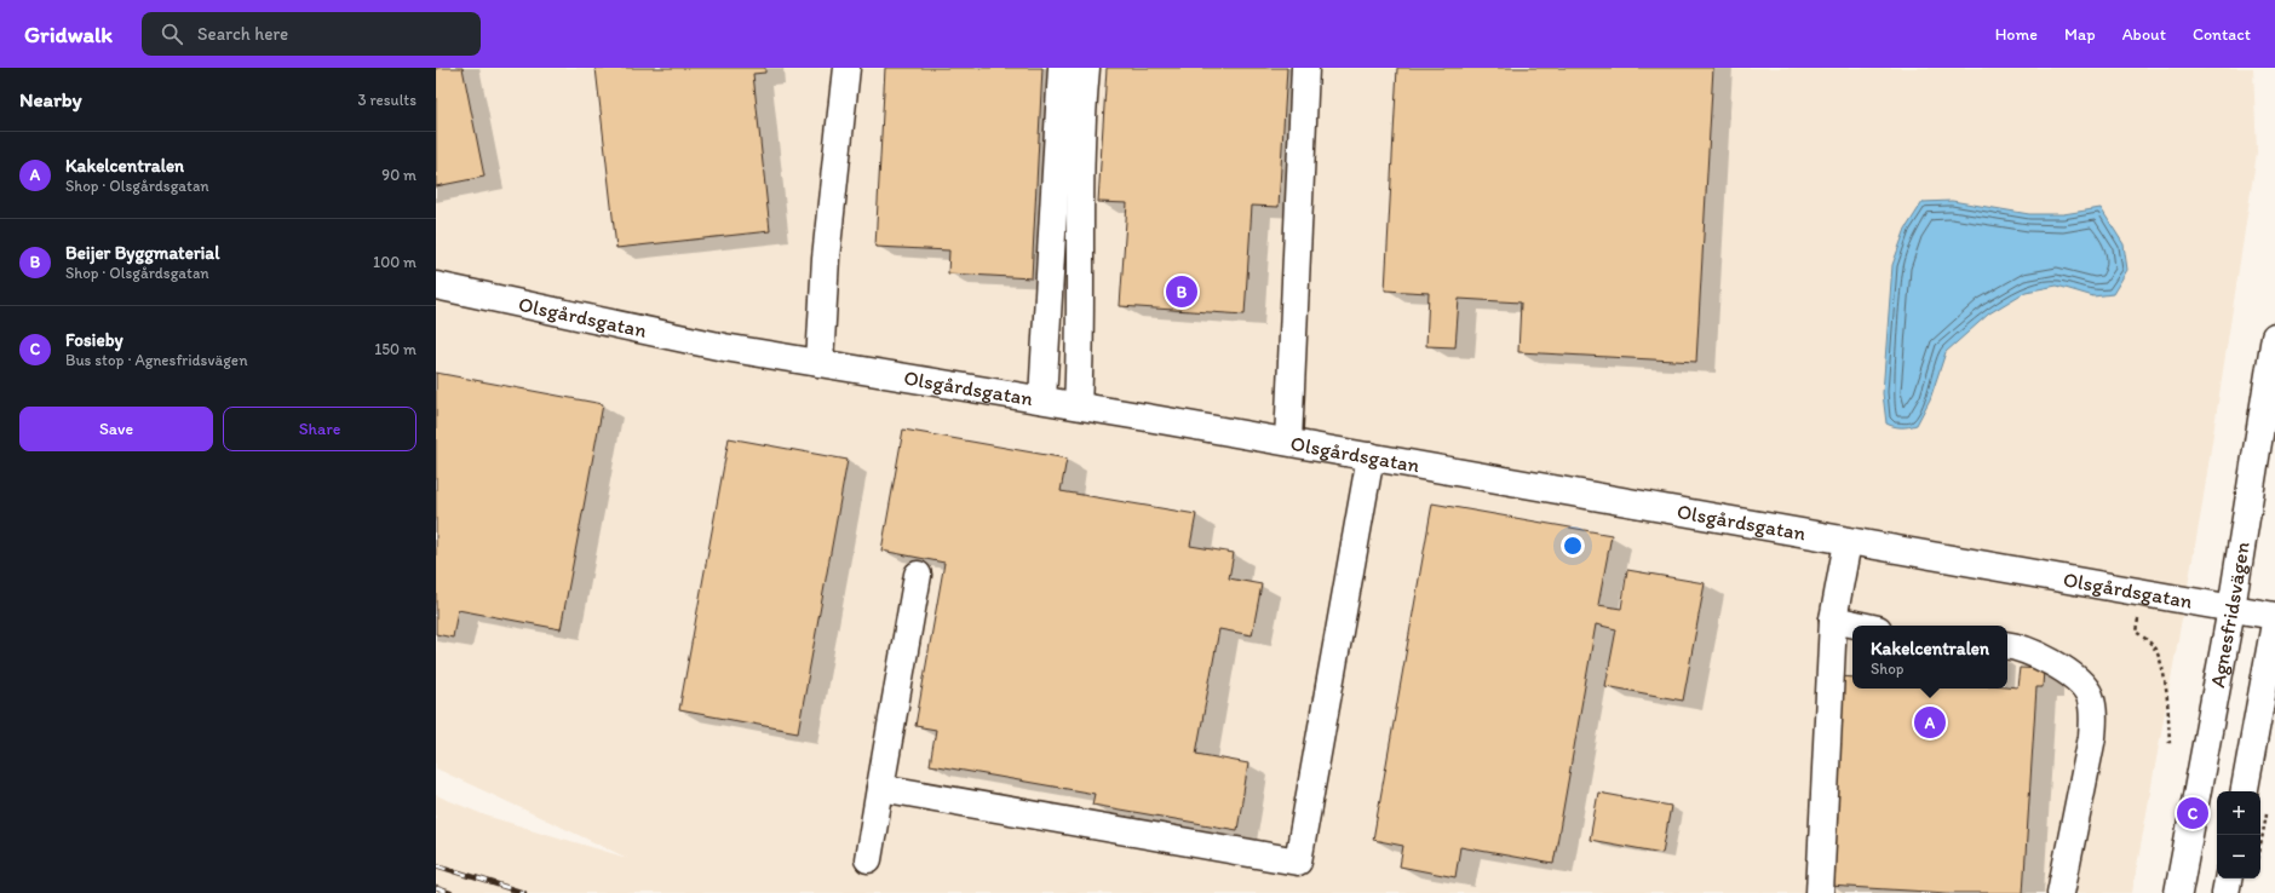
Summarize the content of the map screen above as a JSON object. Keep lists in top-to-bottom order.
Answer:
{
  "streets": {
    "street": ["Olsgårdsgatan", "Agnesfridsvägen"]
  },
  "crossings": [
    ["Olsgårdsgatan", "Agnesfridsvägen"]
  ],
  "page": {
    "header": "Gridwalk",
    "search": "Search here",
    "nav": [
      "Home",
      "Map",
      "About",
      "Contact"
    ],
    "heading": ["Nearby", "3 results"],
    "list": [
      {
        "mark": "A",
        "name": "Kakelcentralen",
        "note": "Shop · Olsgårdsgatan",
        "value": "90 m"
      },
      {
        "mark": "B",
        "name": "Beijer Byggmaterial",
        "note": "Shop · Olsgårdsgatan",
        "value": "100 m"
      },
      {
        "mark": "C",
        "name": "Fosieby",
        "note": "Bus stop · Agnesfridsvägen",
        "value": "150 m"
      }
    ],
    "pins": ["B", "A", "C"],
    "buttons": ["Save", "Share"],
    "popup": ["Kakelcentralen", "Shop"],
    "map_buttons": ["+", "−"]
  }
}
